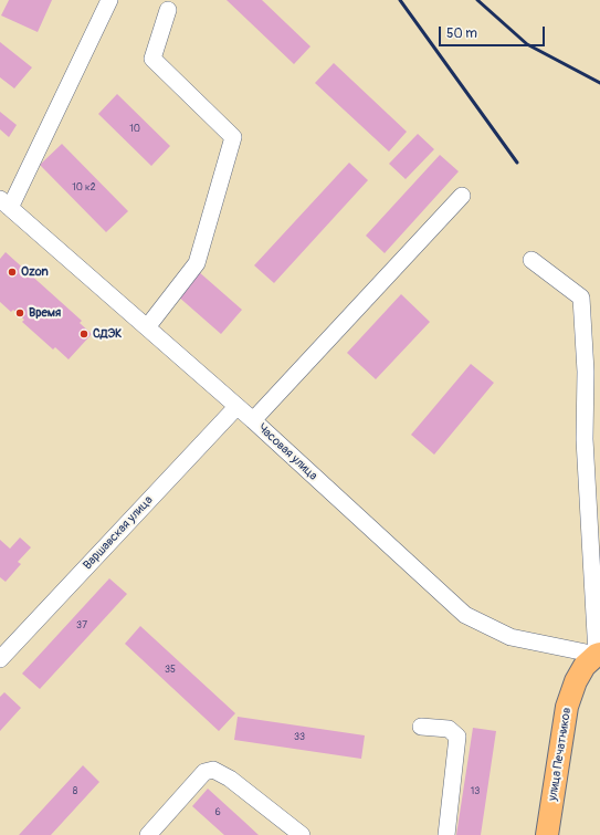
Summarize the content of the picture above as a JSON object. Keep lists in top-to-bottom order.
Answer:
{
  "streets": {
    "main road": ["улица Печатников"],
    "street": ["Часовая улица", "Варшавская улица"]
  },
  "crossings": [
    ["Часовая улица", "Варшавская улица"],
    ["Часовая улица", "улица Печатников"]
  ],
  "places": ["Ozon", "Время", "СДЭК"],
  "house_numbers": [
    "10",
    "10 к2",
    "37",
    "35",
    "33",
    "8",
    "13",
    "6"
  ],
  "scale_bar": "50 m"
}
